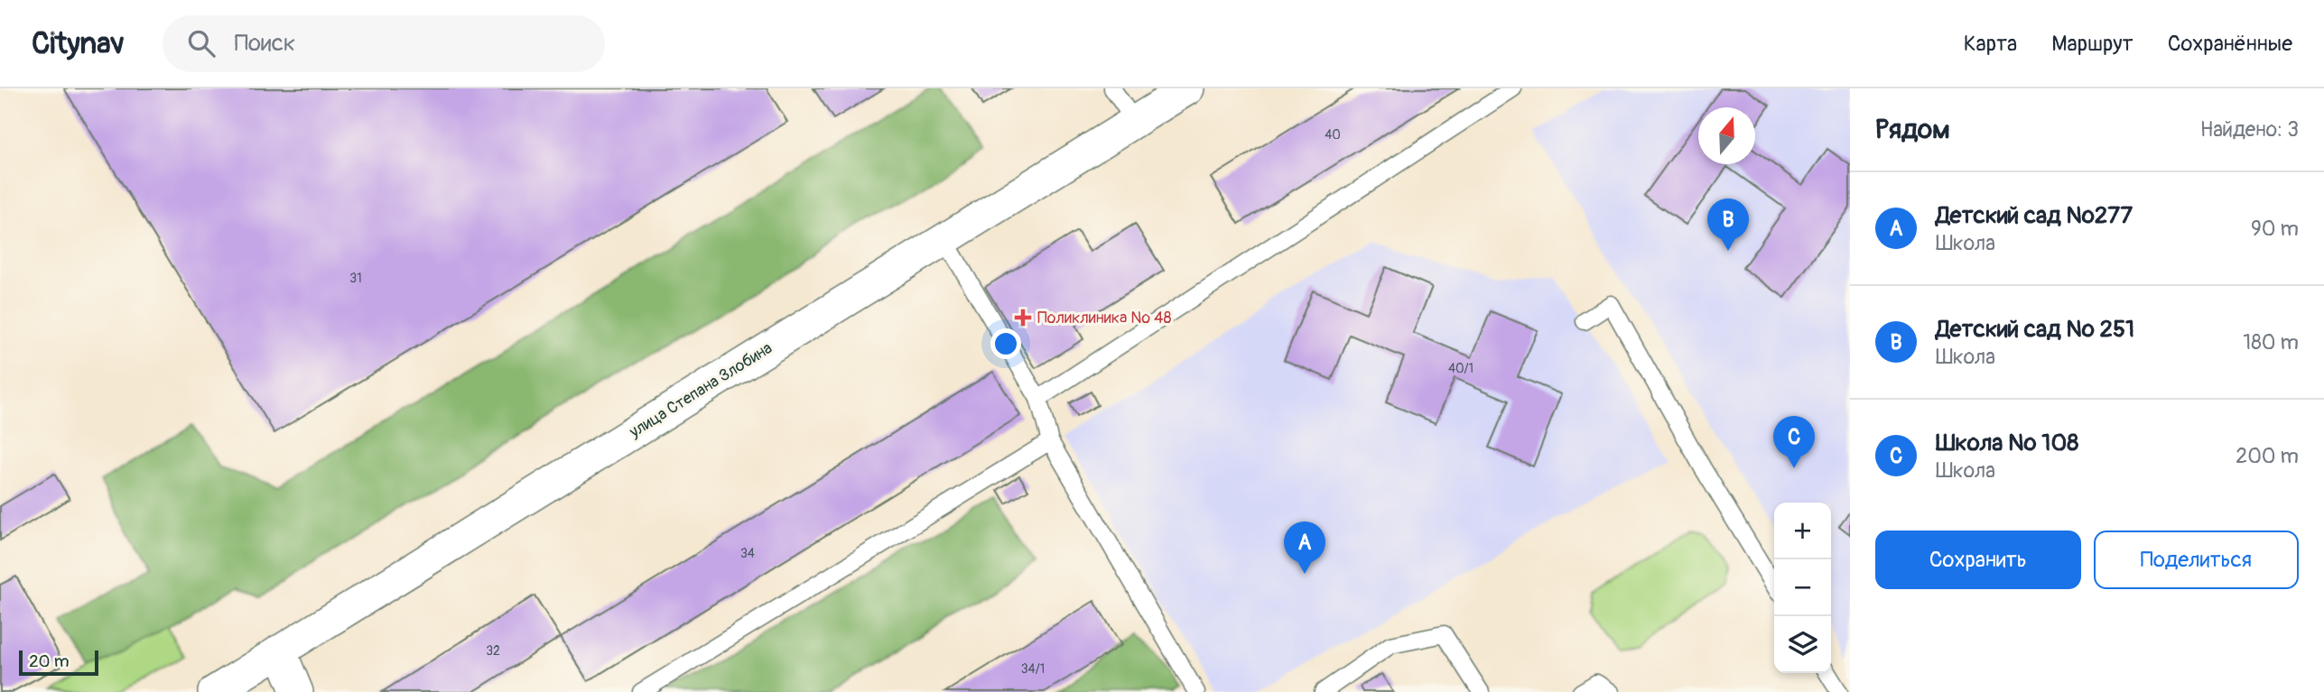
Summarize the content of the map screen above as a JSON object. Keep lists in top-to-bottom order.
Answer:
{
  "streets": {
    "street": ["улица Степана Злобина"]
  },
  "places": {
    "health": ["Поликлиника № 48"]
  },
  "house_numbers": [
    "40",
    "31",
    "40/1",
    "34",
    "32",
    "34/1"
  ],
  "scale_bar": "20 m",
  "north": "top",
  "page": {
    "header": "Citynav",
    "search": "Поиск",
    "nav": ["Карта", "Маршрут", "Сохранённые"],
    "heading": ["Рядом", "Найдено: 3"],
    "list": [
      {
        "mark": "A",
        "name": "Детский сад №277",
        "note": "Школа",
        "value": "90 m"
      },
      {
        "mark": "B",
        "name": "Детский сад № 251",
        "note": "Школа",
        "value": "180 m"
      },
      {
        "mark": "C",
        "name": "Школа № 108",
        "note": "Школа",
        "value": "200 m"
      }
    ],
    "pins": ["B", "C", "A"],
    "map_buttons": ["+", "−"],
    "buttons": ["Сохранить", "Поделиться"],
    "scale": "20 m"
  }
}
